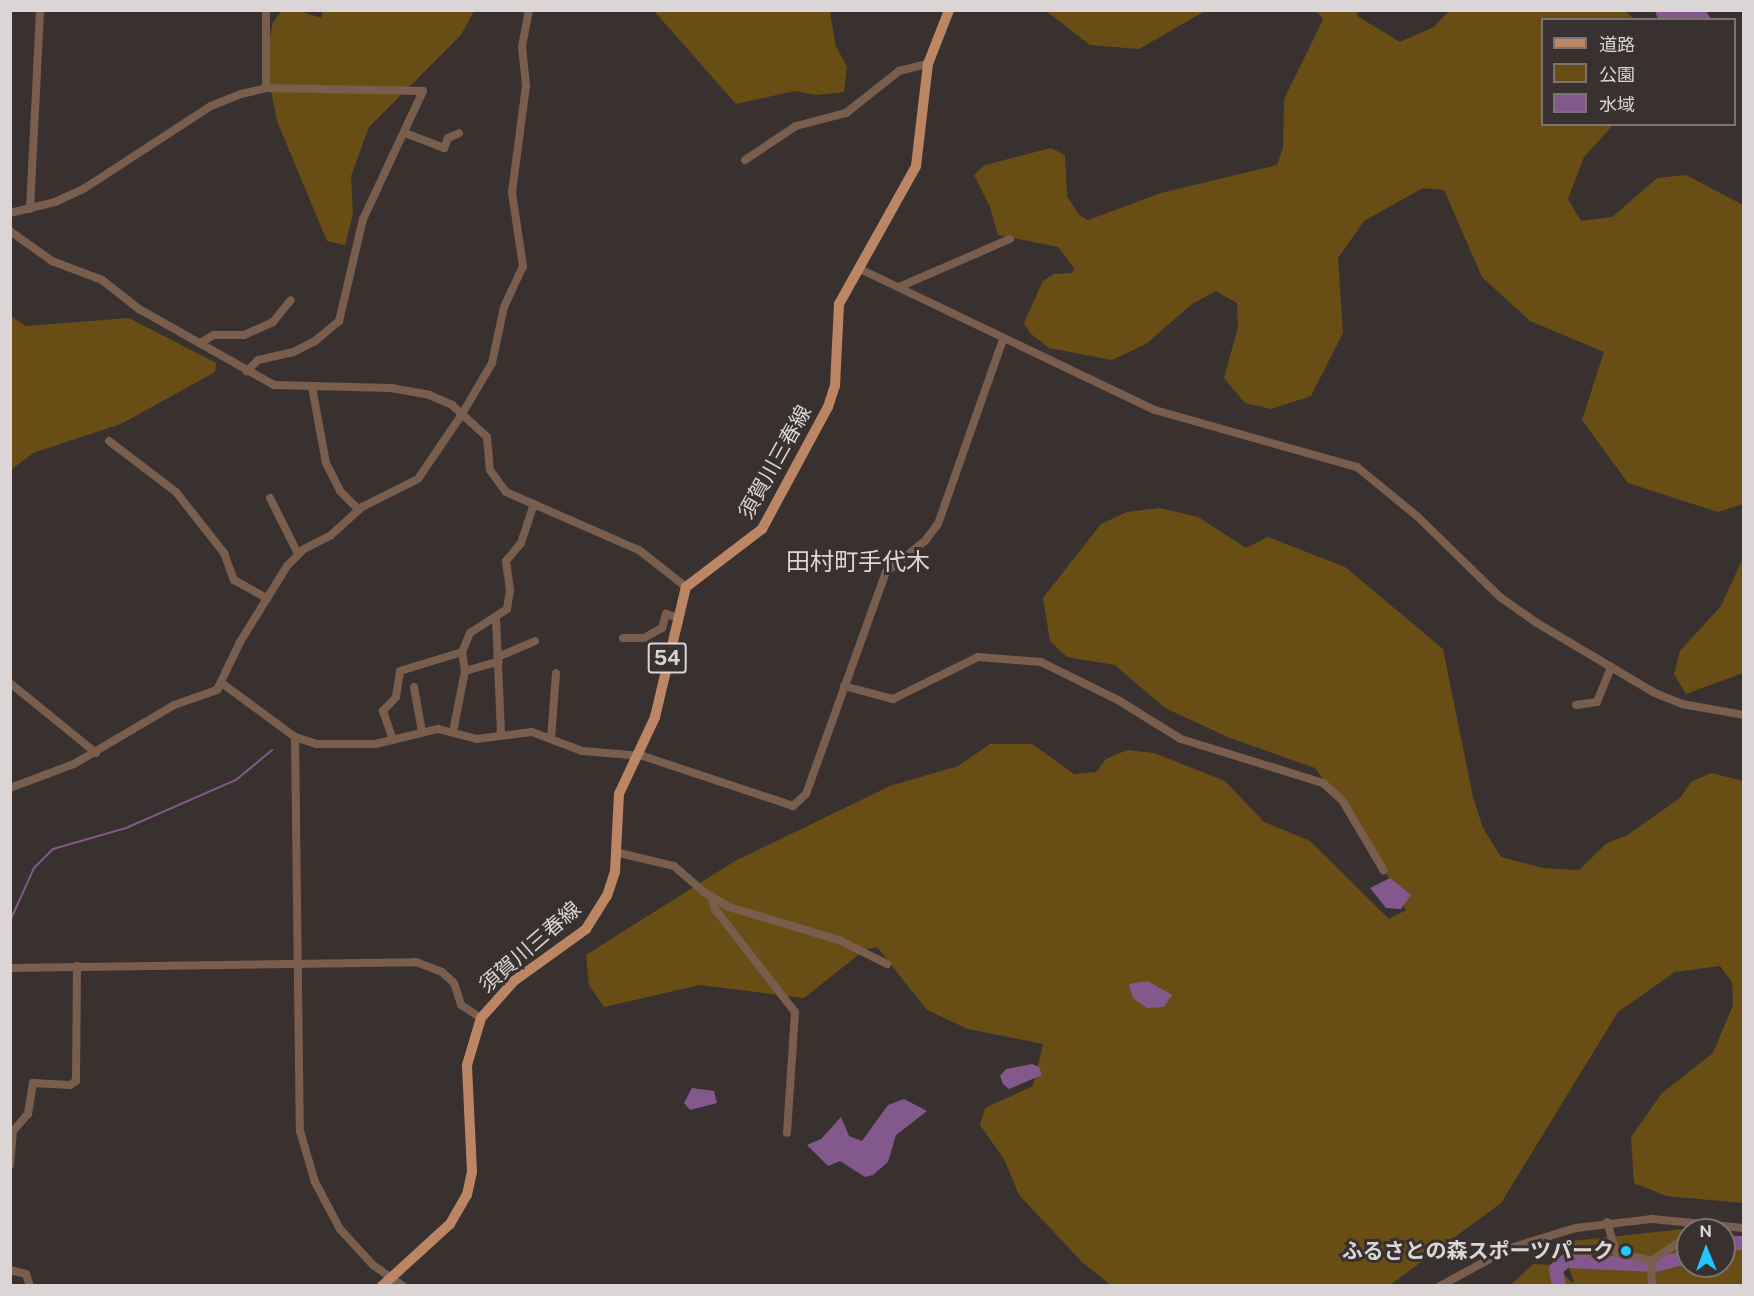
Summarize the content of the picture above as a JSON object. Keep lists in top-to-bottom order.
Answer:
{
  "streets": {
    "main road": ["須賀川三春線", "54"]
  },
  "districts": ["田村町手代木"],
  "places": ["ふるさとの森スポーツパーク"],
  "legend": ["道路", "公園", "水域"],
  "north": "top"
}
